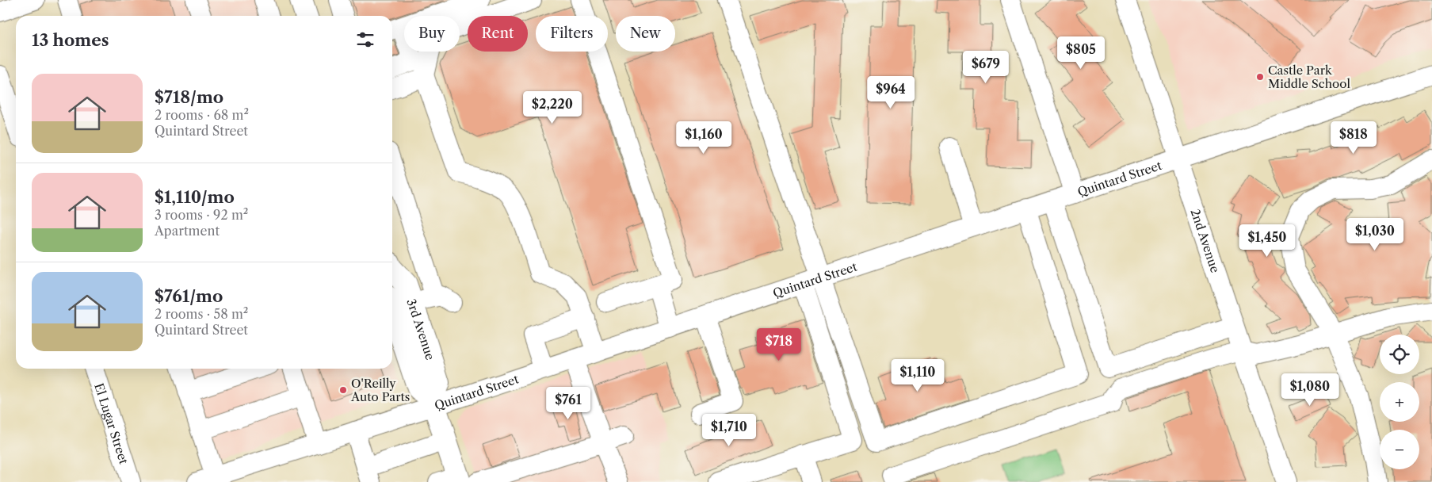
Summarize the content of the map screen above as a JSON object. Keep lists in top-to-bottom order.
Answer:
{
  "streets": {
    "main road": ["3rd Avenue"],
    "street": ["Quintard Street", "2nd Avenue", "El Lugar Street"]
  },
  "crossings": [
    ["Quintard Street", "2nd Avenue"],
    ["Quintard Street", "3rd Avenue"]
  ],
  "places": ["Castle Park Middle School", "O'Reilly Auto Parts"],
  "page": {
    "chip": [
      "Buy",
      "Rent",
      "Filters",
      "New"
    ],
    "heading": "13 homes",
    "price": [
      "$805",
      "$679",
      "$964",
      "$2,220",
      "$1,160",
      "$818",
      "$1,030",
      "$1,450",
      "$718",
      "$1,110",
      "$1,080",
      "$761",
      "$1,710"
    ],
    "list": [
      {
        "name": "$718/mo",
        "note": "2 rooms · 68 m² · Quintard Street"
      },
      {
        "name": "$1,110/mo",
        "note": "3 rooms · 92 m² · Apartment"
      },
      {
        "name": "$761/mo",
        "note": "2 rooms · 58 m² · Quintard Street"
      }
    ],
    "map_buttons": ["+", "−"]
  }
}
